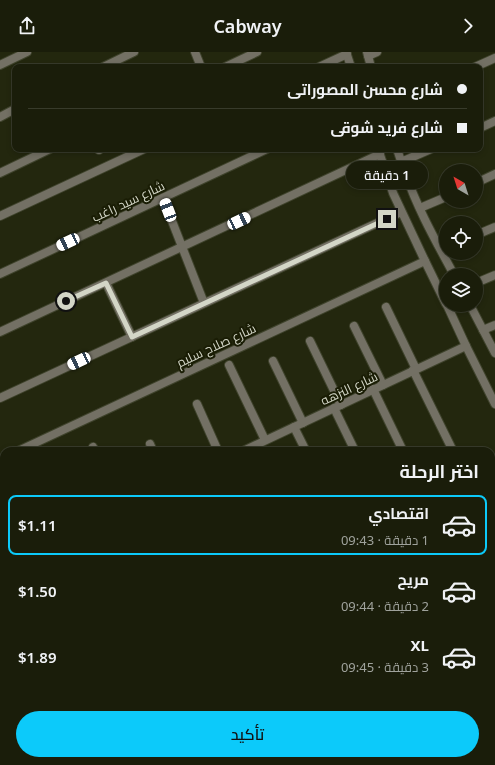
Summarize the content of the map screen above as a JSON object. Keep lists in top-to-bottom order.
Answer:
{
  "streets": {
    "street": ["شارع سيد راغب", "شارع صلاح سليم", "شارع النزهه"]
  },
  "north": "top left",
  "page": {
    "header": "Cabway",
    "banner": ["شارع محسن المصوراتى", "شارع فريد شوقى"],
    "bubble": "1 دقيقة",
    "heading": "اختر الرحلة",
    "list": [
      {
        "name": "اقتصادي",
        "note": "1 دقيقة · 09:43",
        "value": "$1.11"
      },
      {
        "name": "مريح",
        "note": "2 دقيقة · 09:44",
        "value": "$1.50"
      },
      {
        "name": "XL",
        "note": "3 دقيقة · 09:45",
        "value": "$1.89"
      }
    ],
    "buttons": "تأكيد"
  }
}
